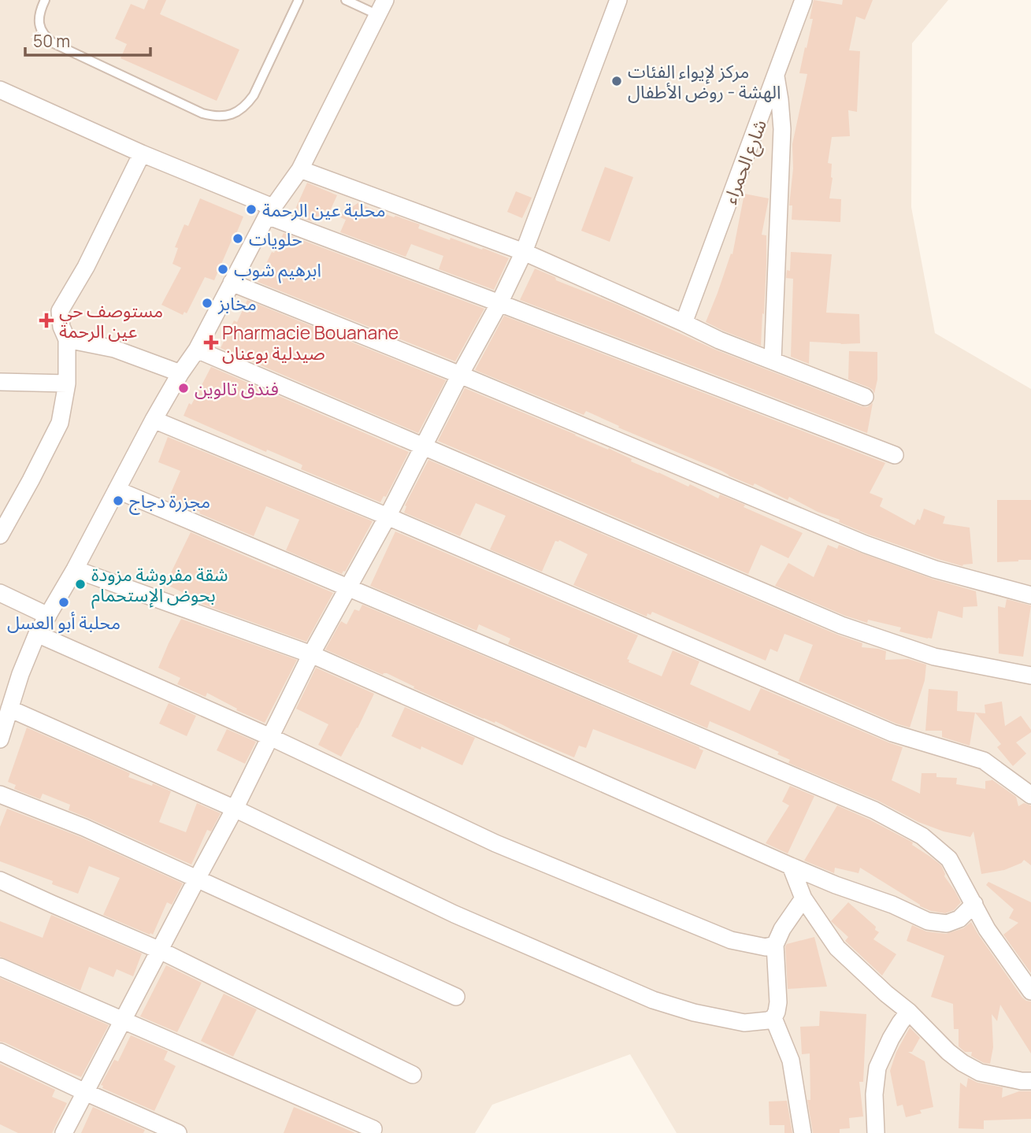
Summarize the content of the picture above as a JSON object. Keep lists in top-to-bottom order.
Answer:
{
  "streets": {
    "street": ["شارع الحمراء"]
  },
  "places": {
    "other": [
      "مركز لإيواء الفئات الهشة - روض الأطفال",
      "محلبة عين الرحمة",
      "حلويات",
      "ابرهيم شوب",
      "مخابز",
      "فندق تالوين",
      "مجزرة دجاج",
      "شقة مفروشة مزودة بحوض الإستحمام",
      "محلبة أبو العسل"
    ],
    "health": ["مستوصف حي عين الرحمة", "Pharmacie Bouanane صيدلية بوعنان"]
  },
  "scale_bar": "50 m"
}
